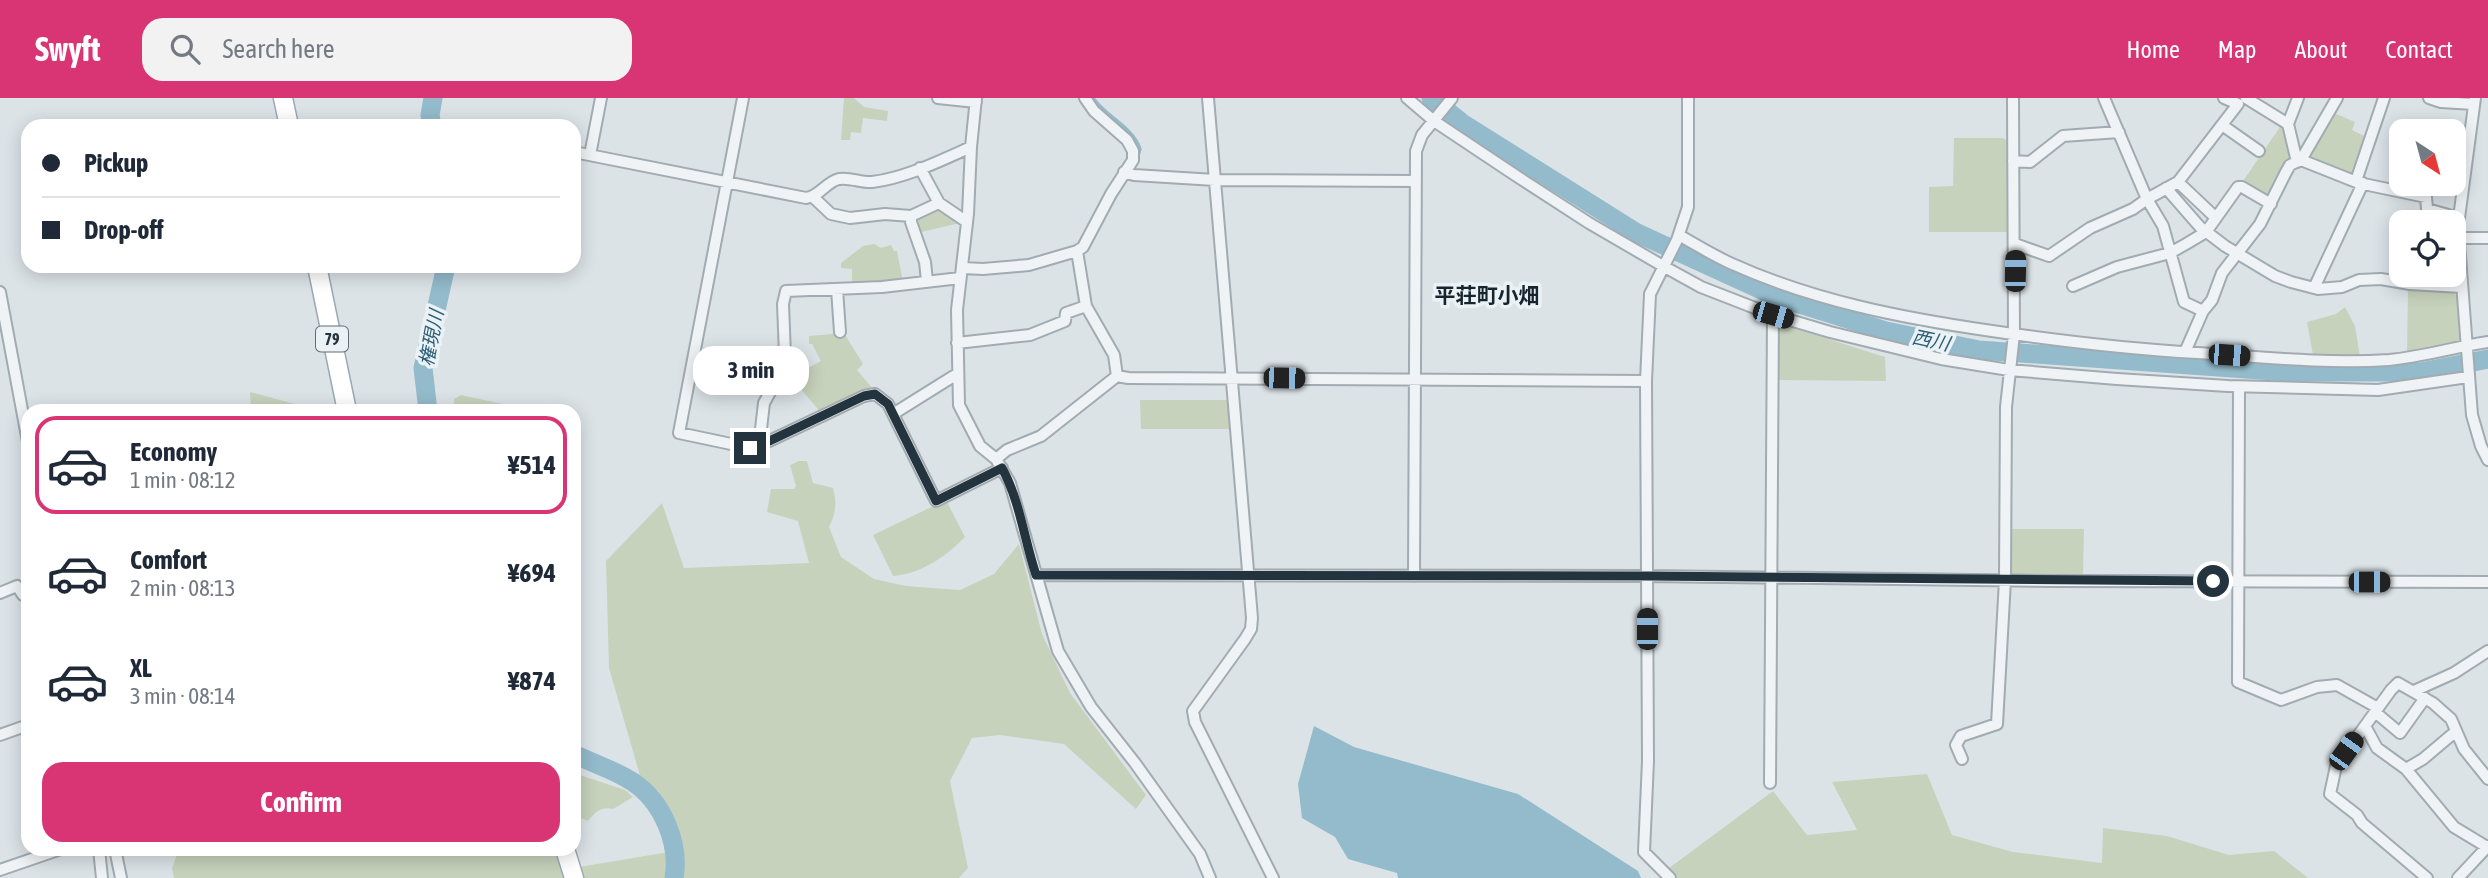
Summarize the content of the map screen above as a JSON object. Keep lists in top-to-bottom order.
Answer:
{
  "streets": {
    "main road": ["79"]
  },
  "districts": ["平荘町小畑"],
  "water": ["権現川", "西川"],
  "north": "bottom right",
  "page": {
    "header": "Swyft",
    "search": "Search here",
    "nav": [
      "Home",
      "Map",
      "About",
      "Contact"
    ],
    "banner": ["Pickup", "Drop-off"],
    "bubble": "3 min",
    "list": [
      {
        "name": "Economy",
        "note": "1 min · 08:12",
        "value": "¥514"
      },
      {
        "name": "Comfort",
        "note": "2 min · 08:13",
        "value": "¥694"
      },
      {
        "name": "XL",
        "note": "3 min · 08:14",
        "value": "¥874"
      }
    ],
    "buttons": "Confirm"
  }
}
